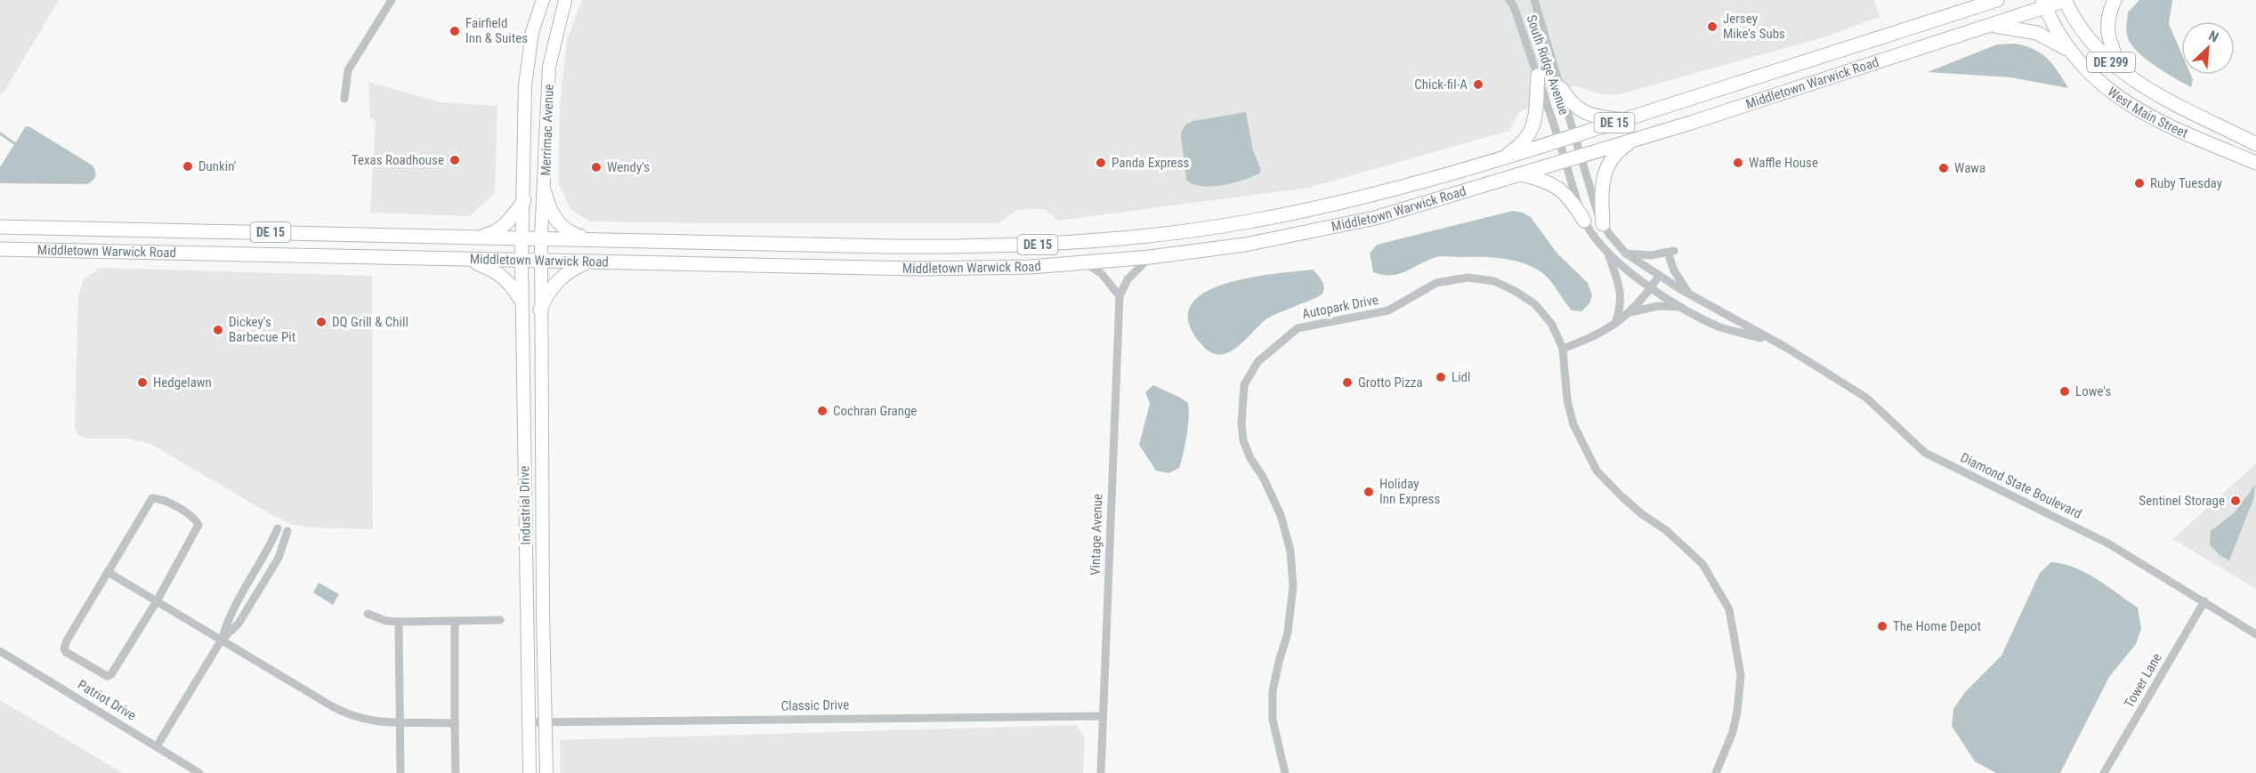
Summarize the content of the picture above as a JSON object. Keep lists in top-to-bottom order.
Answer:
{
  "streets": {
    "main road": [
      "DE 299",
      "Middletown Warwick Road",
      "West Main Street",
      "DE 15"
    ],
    "street": [
      "South Ridge Avenue",
      "Merrimac Avenue",
      "Autopark Drive",
      "Diamond State Boulevard",
      "Industrial Drive",
      "Vintage Avenue",
      "Tower Lane",
      "Patriot Drive",
      "Classic Drive"
    ]
  },
  "crossings": [
    ["DE 299", "Middletown Warwick Road"],
    ["DE 299", "West Main Street"],
    ["South Ridge Avenue", "Middletown Warwick Road"],
    ["South Ridge Avenue", "Diamond State Boulevard"],
    ["Middletown Warwick Road", "West Main Street"],
    ["Middletown Warwick Road", "Merrimac Avenue"],
    ["Middletown Warwick Road", "Diamond State Boulevard"],
    ["Middletown Warwick Road", "Industrial Drive"],
    ["Middletown Warwick Road", "Vintage Avenue"],
    ["Merrimac Avenue", "Industrial Drive"],
    ["Diamond State Boulevard", "Tower Lane"],
    ["Industrial Drive", "Classic Drive"],
    ["Vintage Avenue", "Classic Drive"]
  ],
  "places": [
    "Jersey Mike's Subs",
    "Fairfield Inn & Suites",
    "Chick-fil-A",
    "Texas Roadhouse",
    "Panda Express",
    "Waffle House",
    "Dunkin'",
    "Wendy's",
    "Wawa",
    "Ruby Tuesday",
    "DQ Grill & Chill",
    "Dickey's Barbecue Pit",
    "Lidl",
    "Hedgelawn",
    "Grotto Pizza",
    "Lowe's",
    "Cochran Grange",
    "Holiday Inn Express",
    "Sentinel Storage",
    "The Home Depot"
  ],
  "north": "top right"
}
